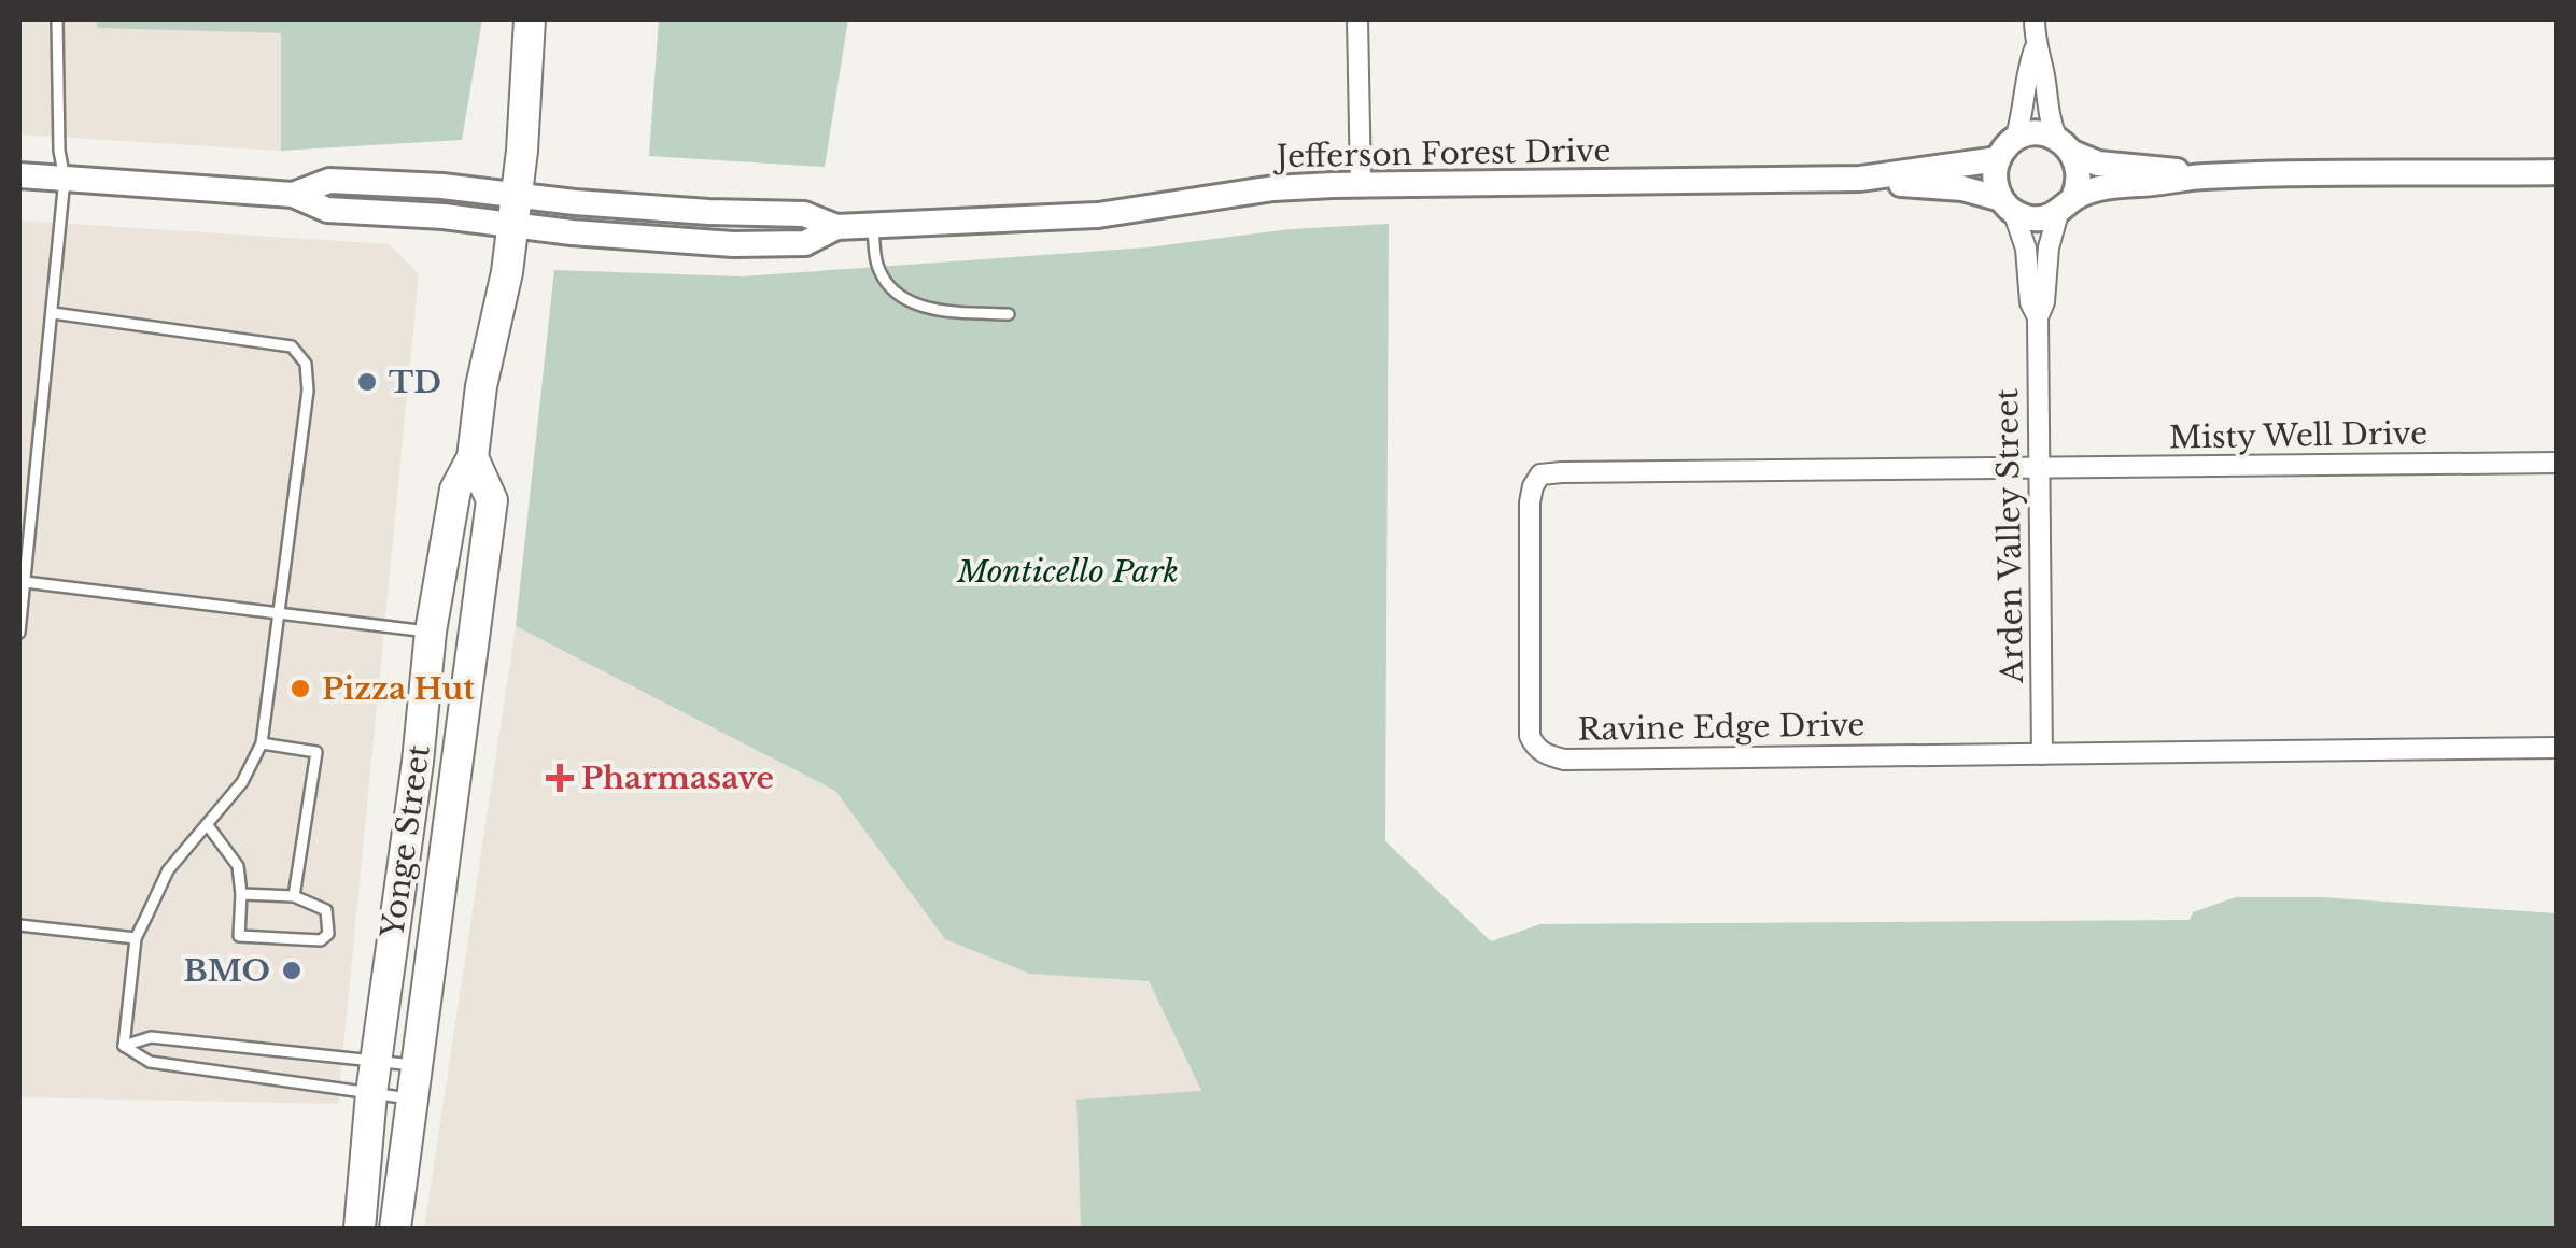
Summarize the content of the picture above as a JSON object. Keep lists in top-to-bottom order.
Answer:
{
  "streets": {
    "main road": ["Yonge Street"],
    "street": [
      "Jefferson Forest Drive",
      "Misty Well Drive",
      "Arden Valley Street",
      "Ravine Edge Drive"
    ]
  },
  "crossings": [
    ["Jefferson Forest Drive", "Arden Valley Street"],
    ["Jefferson Forest Drive", "Yonge Street"],
    ["Misty Well Drive", "Arden Valley Street"],
    ["Misty Well Drive", "Ravine Edge Drive"],
    ["Arden Valley Street", "Ravine Edge Drive"]
  ],
  "parks": ["Monticello Park"],
  "places": {
    "other": ["TD", "Pizza Hut", "BMO"],
    "health": ["Pharmasave"]
  }
}
